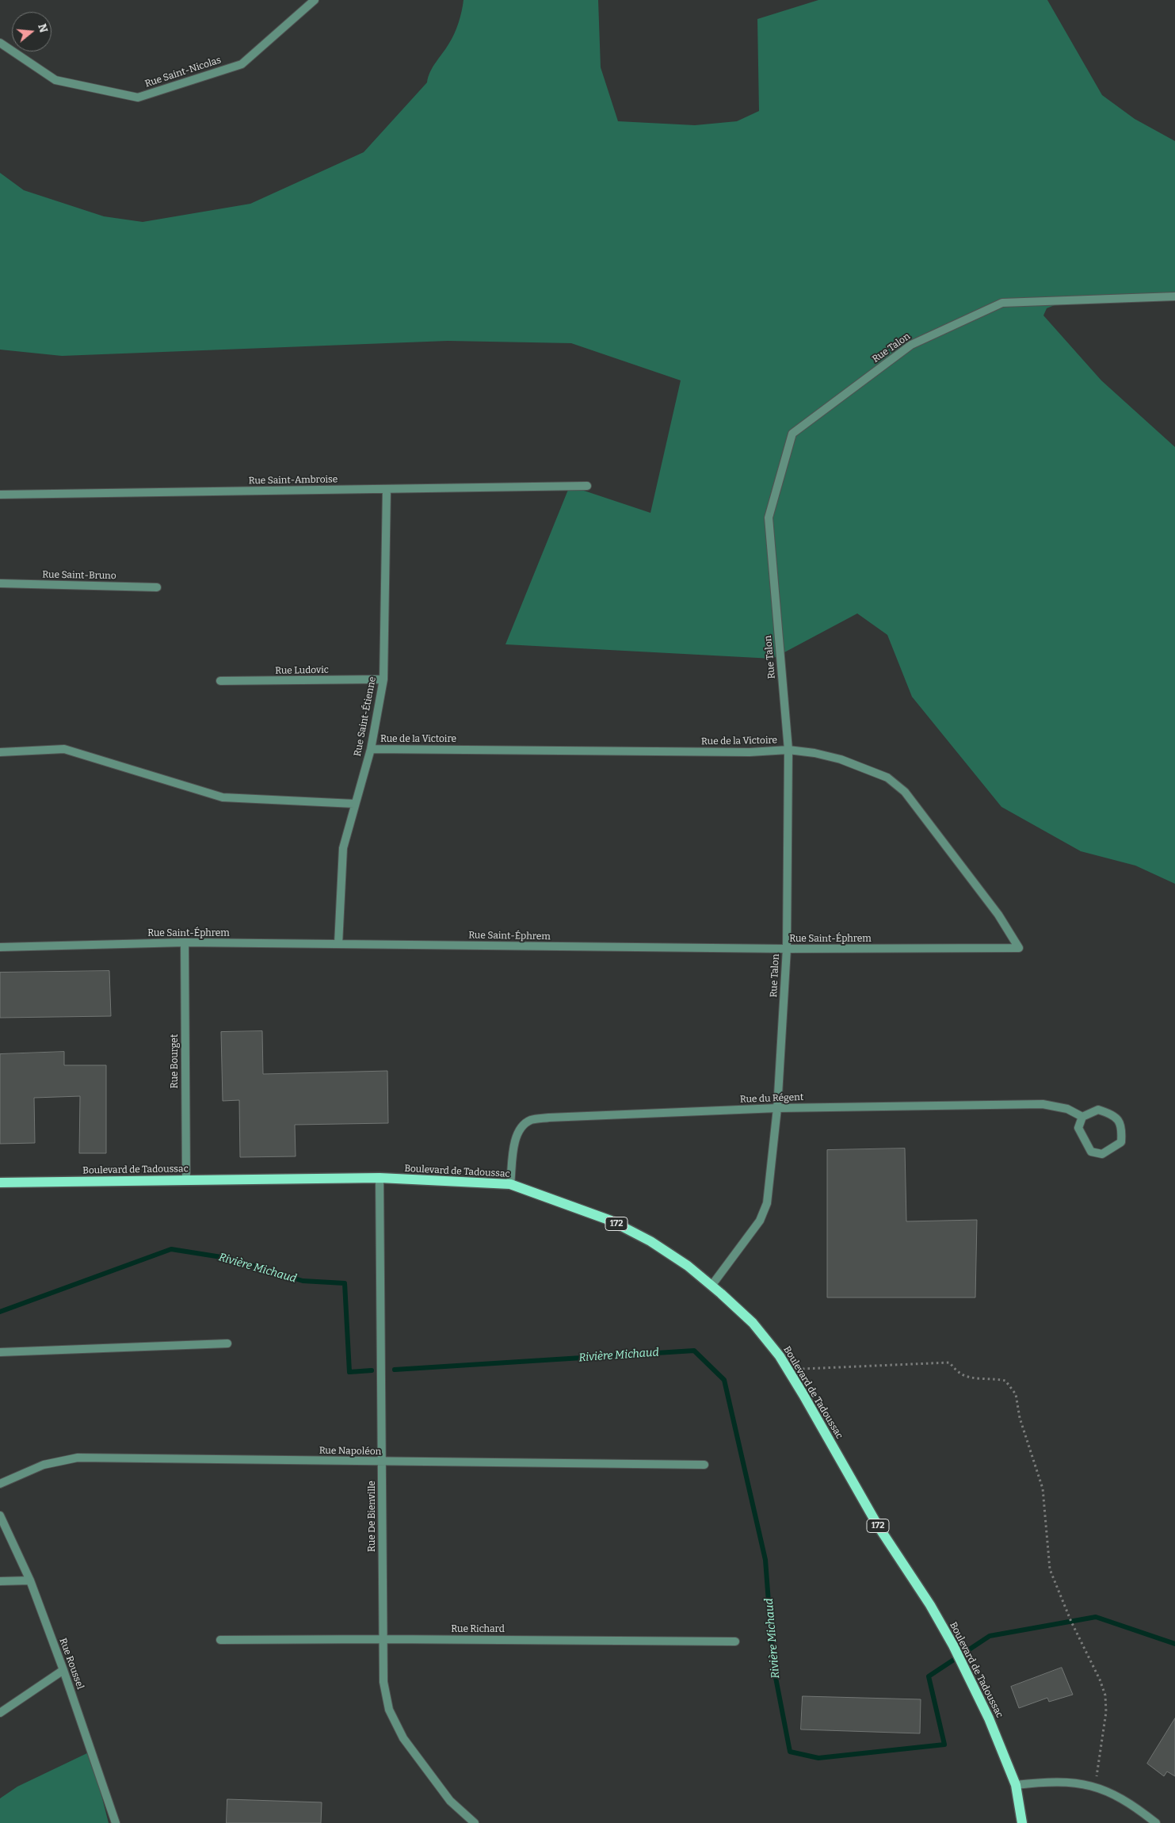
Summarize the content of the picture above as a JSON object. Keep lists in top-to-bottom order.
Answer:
{
  "streets": {
    "main road": ["Boulevard de Tadoussac", "172"],
    "street": [
      "Rue Saint-Nicolas",
      "Rue Talon",
      "Rue Saint-Ambroise",
      "Rue Saint-Bruno",
      "Rue Ludovic",
      "Rue Saint-Étienne",
      "Rue de la Victoire",
      "Rue Saint-Éphrem",
      "Rue Bourget",
      "Rue du Régent",
      "Rue Napoléon",
      "Rue De Bienville",
      "Rue Richard",
      "Rue Roussel"
    ]
  },
  "crossings": [
    ["Rue Talon", "Rue de la Victoire"],
    ["Rue Talon", "Rue Saint-Éphrem"],
    ["Rue Talon", "Rue du Régent"],
    ["Rue Talon", "Boulevard de Tadoussac"],
    ["Rue Saint-Ambroise", "Rue Saint-Étienne"],
    ["Rue Ludovic", "Rue Saint-Étienne"],
    ["Rue Saint-Étienne", "Rue de la Victoire"],
    ["Rue Saint-Étienne", "Rue Saint-Éphrem"],
    ["Rue de la Victoire", "Rue Saint-Éphrem"],
    ["Rue Saint-Éphrem", "Rue Bourget"],
    ["Rue Bourget", "Boulevard de Tadoussac"],
    ["Rue du Régent", "Boulevard de Tadoussac"],
    ["Boulevard de Tadoussac", "Rue De Bienville"],
    ["Rue Napoléon", "Rue De Bienville"],
    ["Rue De Bienville", "Rue Richard"]
  ],
  "water": ["Rivière Michaud"],
  "north": "right"
}
